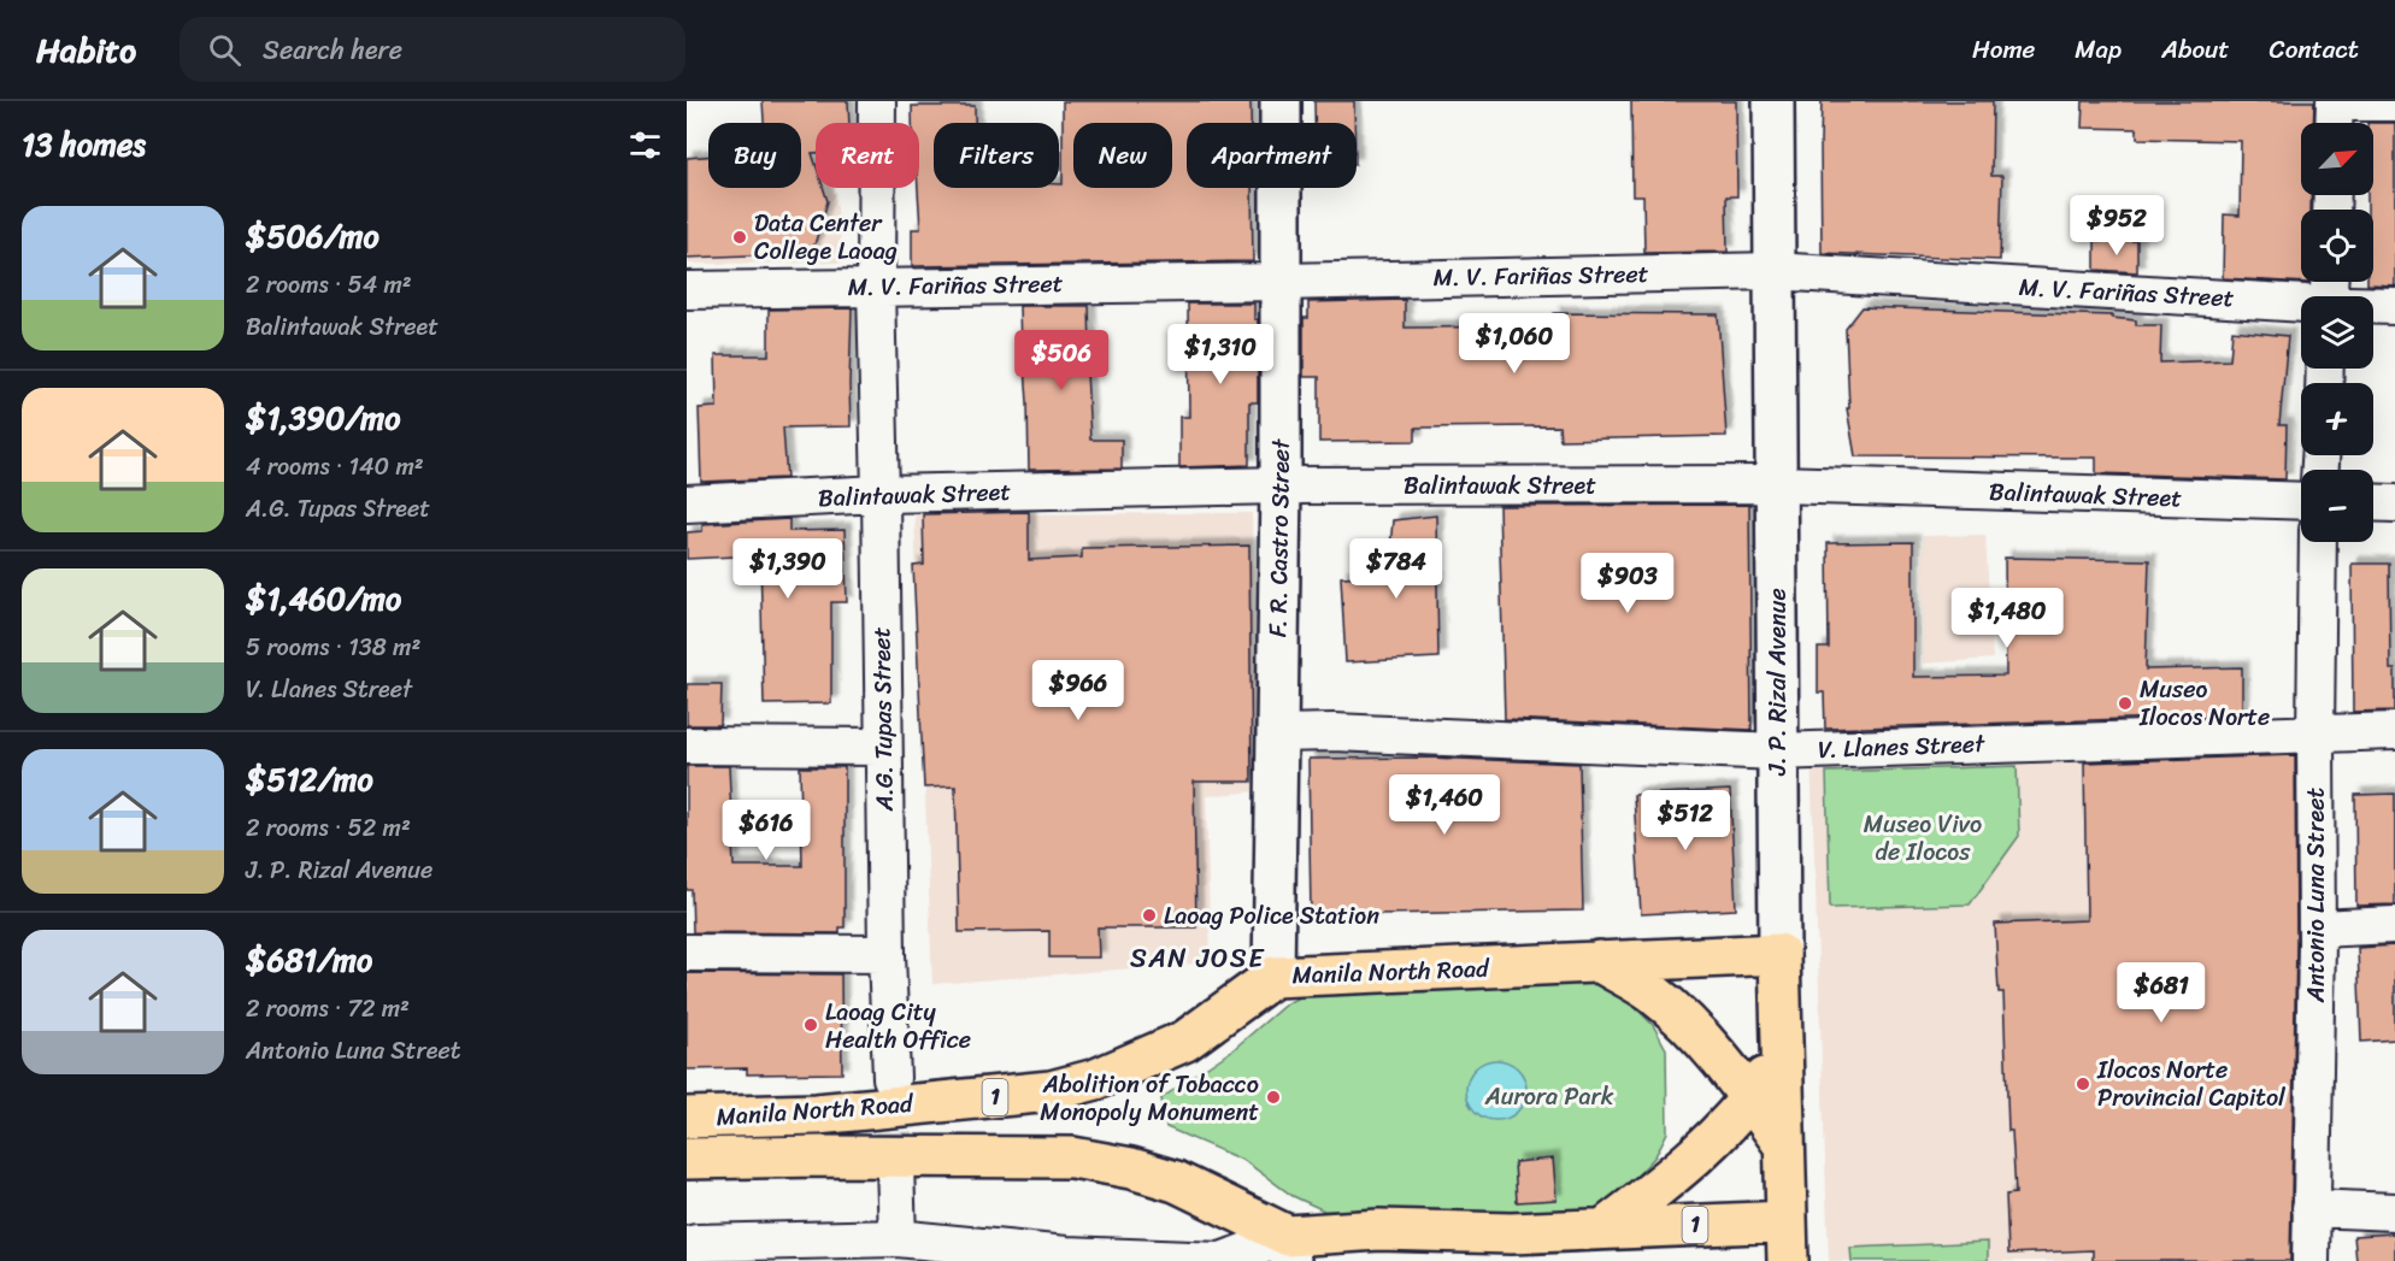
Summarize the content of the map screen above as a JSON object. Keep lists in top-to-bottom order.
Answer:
{
  "streets": {
    "highway": ["J. P. Rizal Avenue", "Manila North Road", "1"],
    "main road": ["F. R. Castro Street"],
    "street": [
      "M. V. Fariñas Street",
      "Balintawak Street",
      "A.G. Tupas Street",
      "V. Llanes Street",
      "Antonio Luna Street"
    ]
  },
  "crossings": [
    ["M. V. Fariñas Street", "F. R. Castro Street"],
    ["M. V. Fariñas Street", "J. P. Rizal Avenue"],
    ["M. V. Fariñas Street", "A.G. Tupas Street"],
    ["Balintawak Street", "F. R. Castro Street"],
    ["Balintawak Street", "J. P. Rizal Avenue"],
    ["Balintawak Street", "A.G. Tupas Street"],
    ["F. R. Castro Street", "V. Llanes Street"],
    ["F. R. Castro Street", "Manila North Road"],
    ["J. P. Rizal Avenue", "V. Llanes Street"],
    ["J. P. Rizal Avenue", "Manila North Road"],
    ["V. Llanes Street", "Antonio Luna Street"]
  ],
  "districts": ["SAN JOSE"],
  "parks": ["Museo Vivo de Ilocos", "Aurora Park"],
  "places": [
    "Data Center College Laoag",
    "Museo Ilocos Norte",
    "Laoag Police Station",
    "Laoag City Health Office",
    "Ilocos Norte Provincial Capitol",
    "Abolition of Tobacco Monopoly Monument"
  ],
  "north": "top right",
  "page": {
    "header": "Habito",
    "search": "Search here",
    "nav": [
      "Home",
      "Map",
      "About",
      "Contact"
    ],
    "heading": "13 homes",
    "map_buttons": ["+", "−"],
    "chip": [
      "Buy",
      "Rent",
      "Filters",
      "New",
      "Apartment"
    ],
    "list": [
      {
        "name": "$506/mo",
        "note": "2 rooms · 54 m² · Balintawak Street"
      },
      {
        "name": "$1,390/mo",
        "note": "4 rooms · 140 m² · A.G. Tupas Street"
      },
      {
        "name": "$1,460/mo",
        "note": "5 rooms · 138 m² · V. Llanes Street"
      },
      {
        "name": "$512/mo",
        "note": "2 rooms · 52 m² · J. P. Rizal Avenue"
      },
      {
        "name": "$681/mo",
        "note": "2 rooms · 72 m² · Antonio Luna Street"
      }
    ],
    "price": [
      "$952",
      "$1,060",
      "$1,310",
      "$506",
      "$1,390",
      "$784",
      "$903",
      "$1,480",
      "$966",
      "$1,460",
      "$512",
      "$616",
      "$681"
    ]
  }
}
